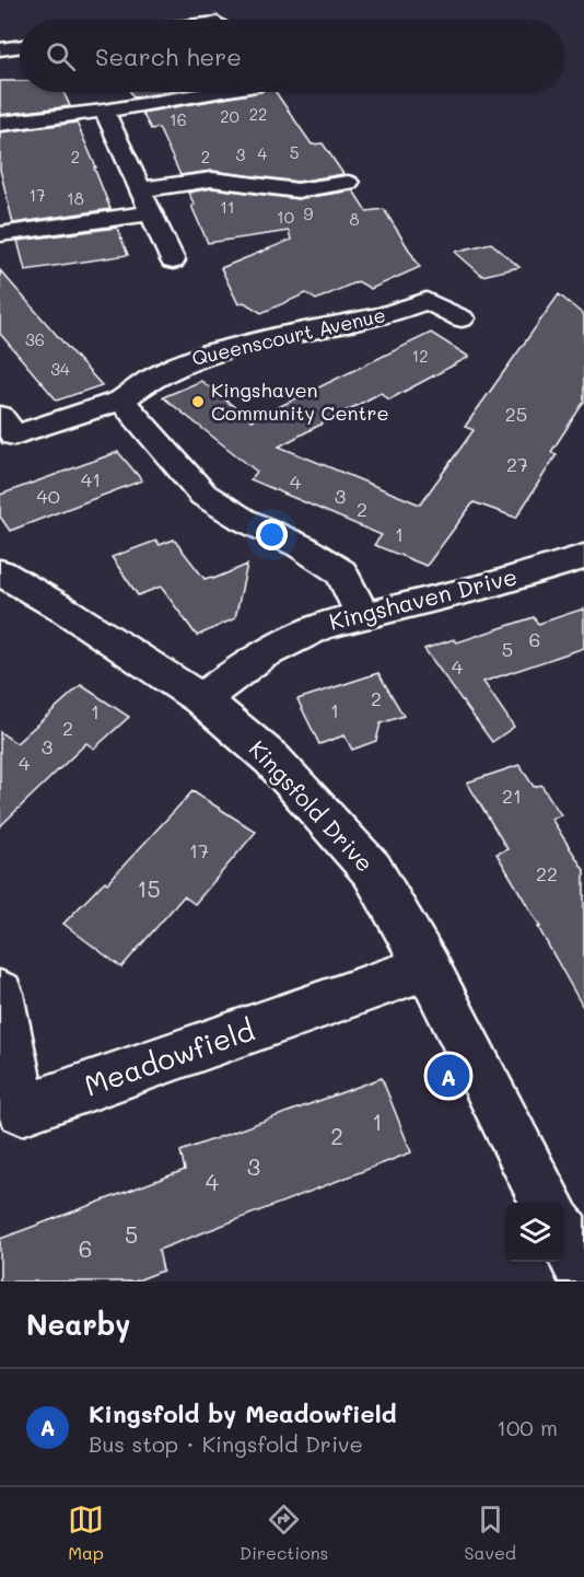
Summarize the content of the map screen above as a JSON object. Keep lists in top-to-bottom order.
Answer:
{
  "streets": {
    "street": [
      "Queenscourt Avenue",
      "Kingshaven Drive",
      "Kingsfold Drive",
      "Meadowfield"
    ]
  },
  "crossings": [
    ["Kingshaven Drive", "Kingsfold Drive"],
    ["Kingsfold Drive", "Meadowfield"]
  ],
  "places": ["Kingshaven Community Centre"],
  "house_numbers": [
    "22",
    "20",
    "16",
    "5",
    "4",
    "3",
    "2",
    "2",
    "17",
    "18",
    "11",
    "9",
    "10",
    "8",
    "36",
    "12",
    "34",
    "25",
    "27",
    "41",
    "4",
    "40",
    "3",
    "2",
    "1",
    "6",
    "5",
    "4",
    "2",
    "1",
    "1",
    "2",
    "3",
    "4",
    "21",
    "17",
    "22",
    "15",
    "1",
    "2",
    "3",
    "4",
    "5",
    "6"
  ],
  "page": {
    "search": "Search here",
    "pins": "A",
    "heading": "Nearby",
    "list": [
      {
        "mark": "A",
        "name": "Kingsfold by Meadowfield",
        "note": "Bus stop · Kingsfold Drive",
        "value": "100 m"
      }
    ],
    "nav": ["Map", "Directions", "Saved"]
  }
}
